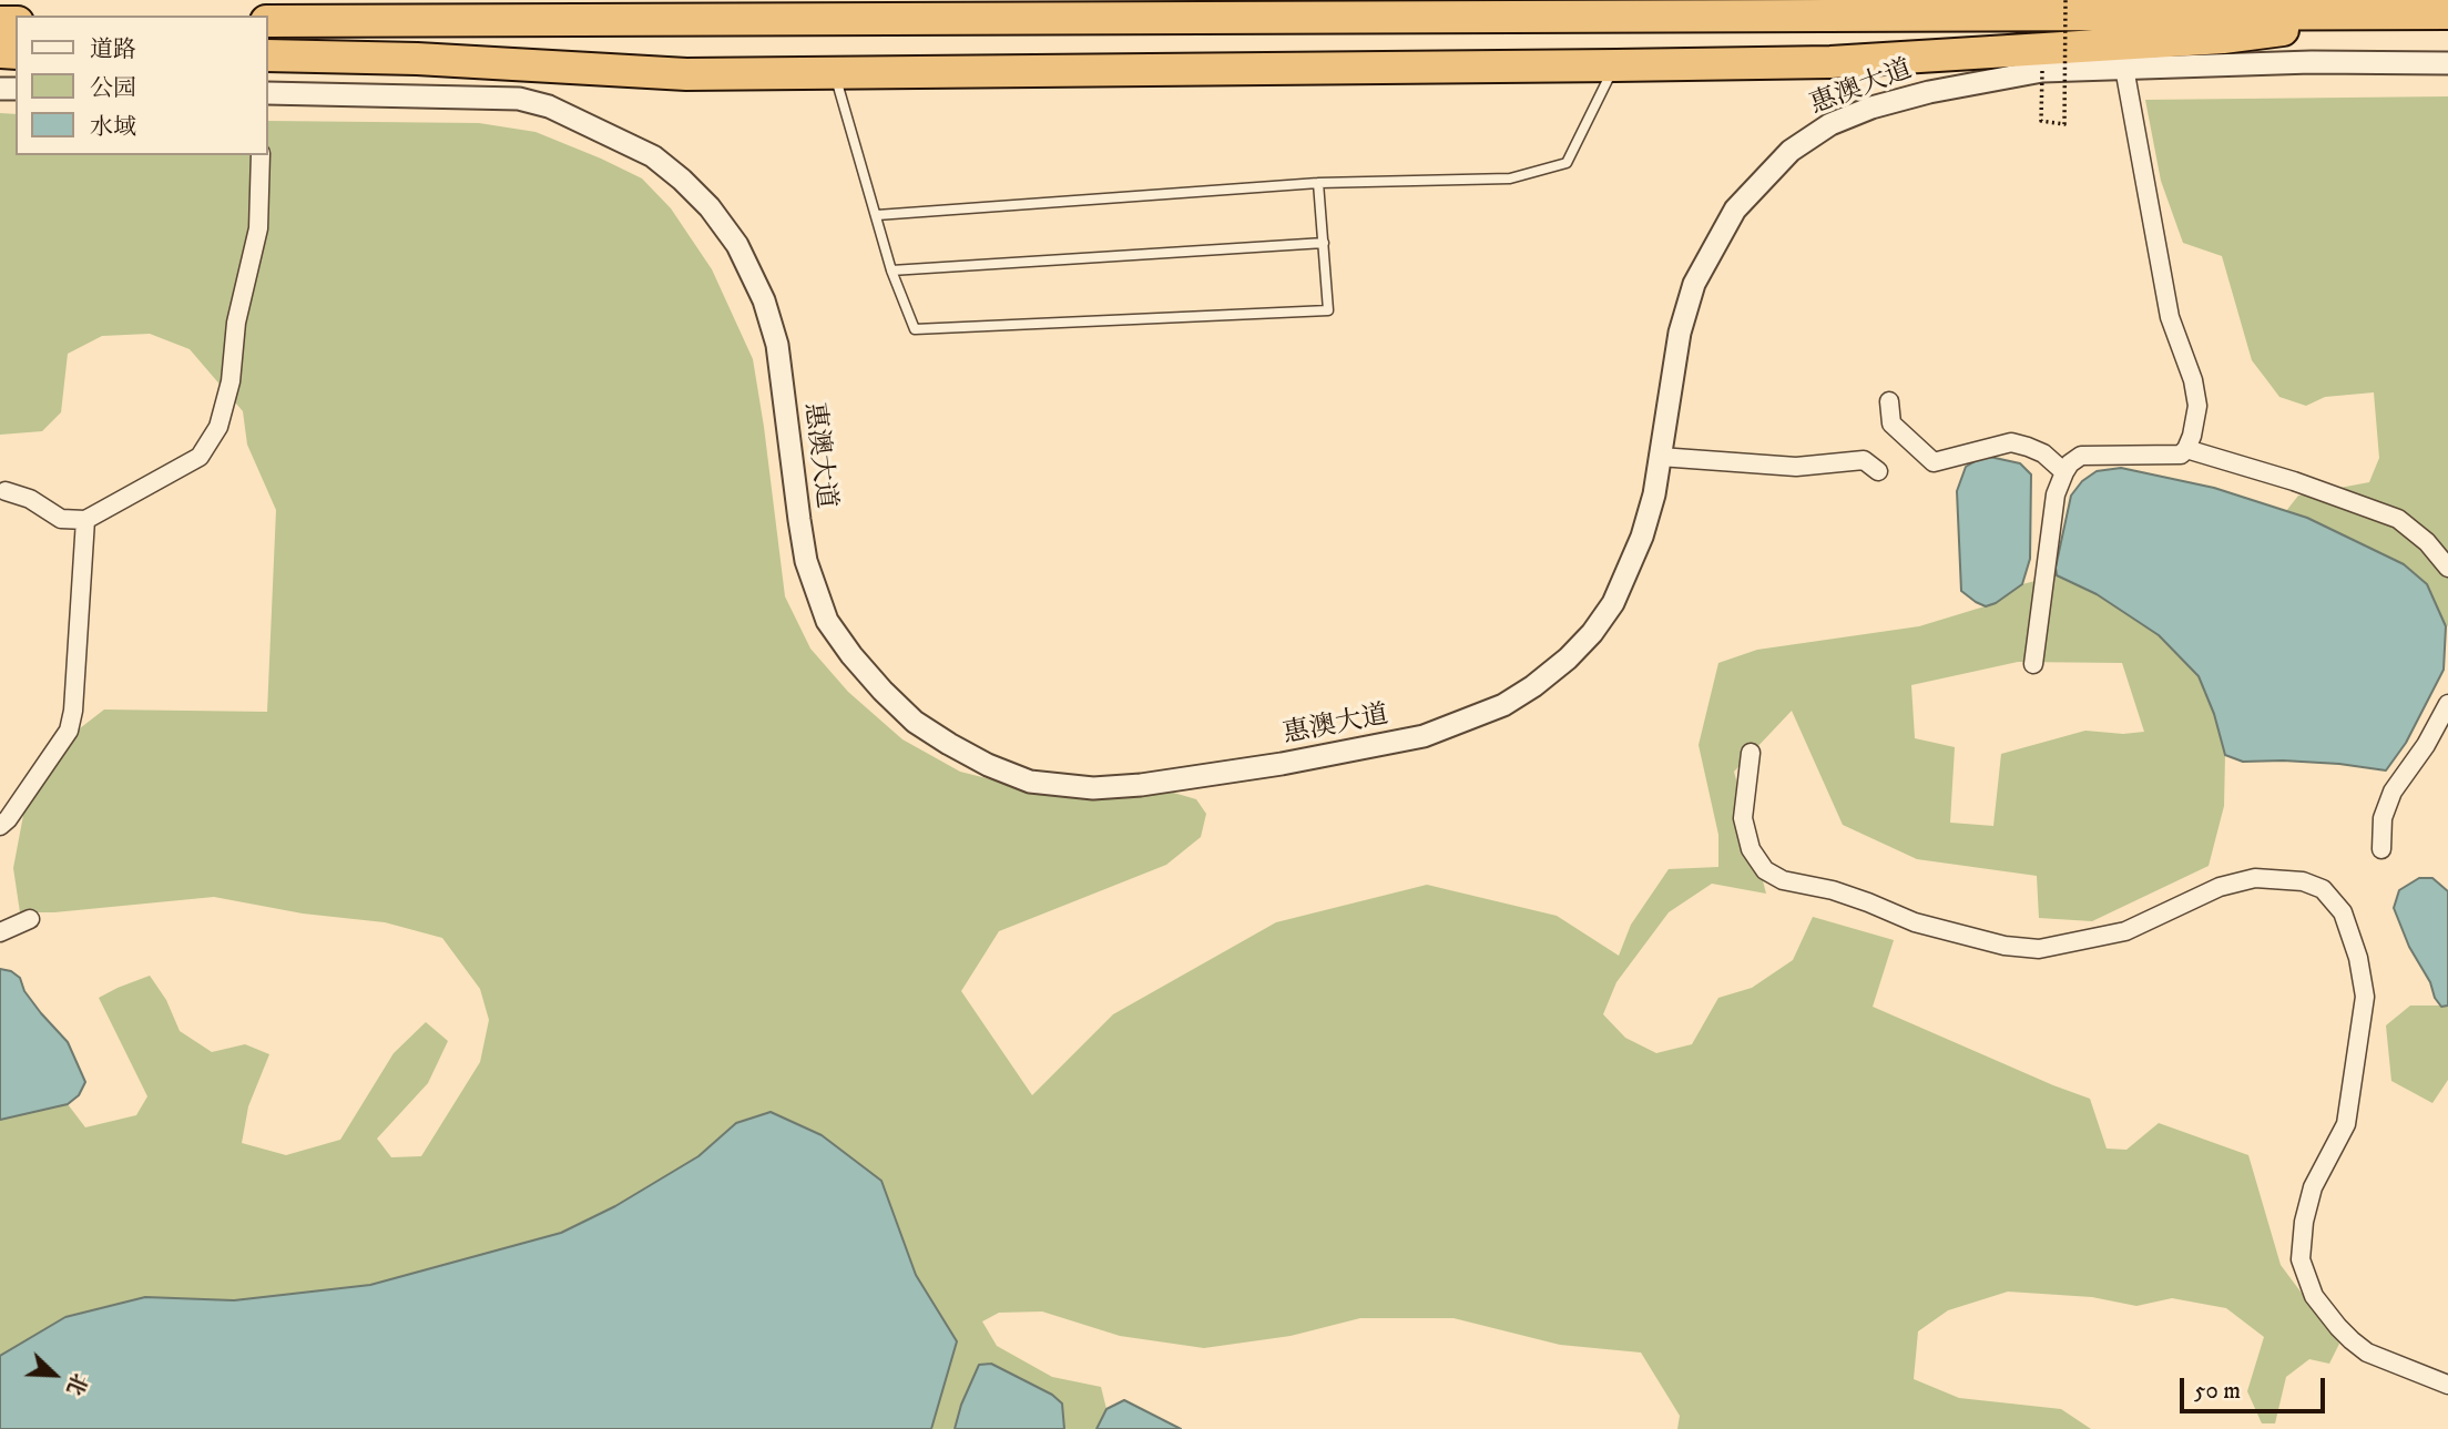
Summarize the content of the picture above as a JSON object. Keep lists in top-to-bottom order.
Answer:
{
  "streets": {
    "street": ["惠澳大道"]
  },
  "legend": ["道路", "公园", "水域"],
  "scale_bar": "50 m",
  "north": "bottom right"
}
